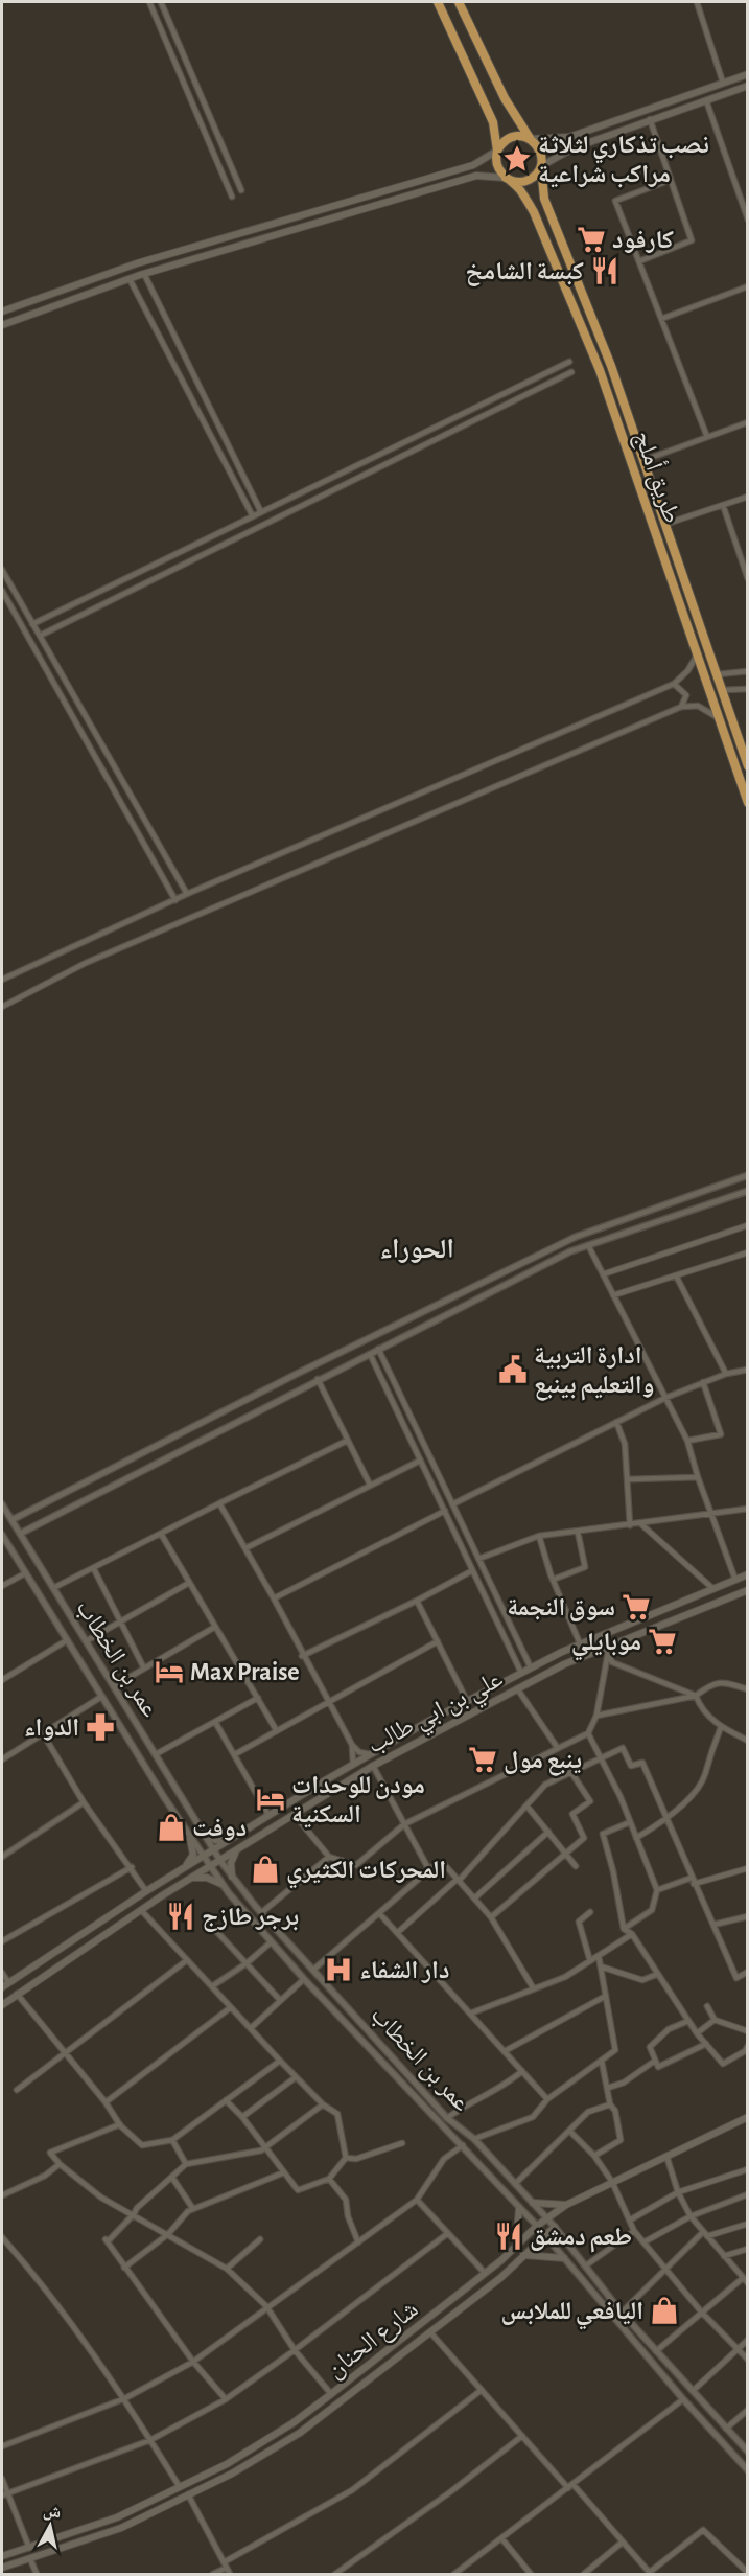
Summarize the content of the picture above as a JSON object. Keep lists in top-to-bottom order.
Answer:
{
  "streets": {
    "highway": ["طريق أملج"],
    "main road": ["علي بن ابي طالب", "شارع الحنان"],
    "street": ["عمر بن الخطاب"]
  },
  "crossings": [
    ["عمر بن الخطاب", "علي بن ابي طالب"],
    ["عمر بن الخطاب", "شارع الحنان"]
  ],
  "districts": ["الحوراء"],
  "places": {
    "place": ["نصب تذكاري لثلاثة مراكب شراعية"],
    "supermarket": [
      "كارفود",
      "سوق النجمة",
      "موبايلي",
      "ينبع مول"
    ],
    "restaurant": ["كبسة الشامخ", "برجر طازج", "طعم دمشق"],
    "public building": ["ادارة التربية والتعليم بينبع"],
    "hotel": ["Max Praise", "مودن للوحدات السكنية"],
    "pharmacy": ["الدواء"],
    "shop": ["دوفت", "المحركات الكثيري", "اليافعي للملابس"],
    "hospital": ["دار الشفاء"]
  },
  "north": "top"
}
